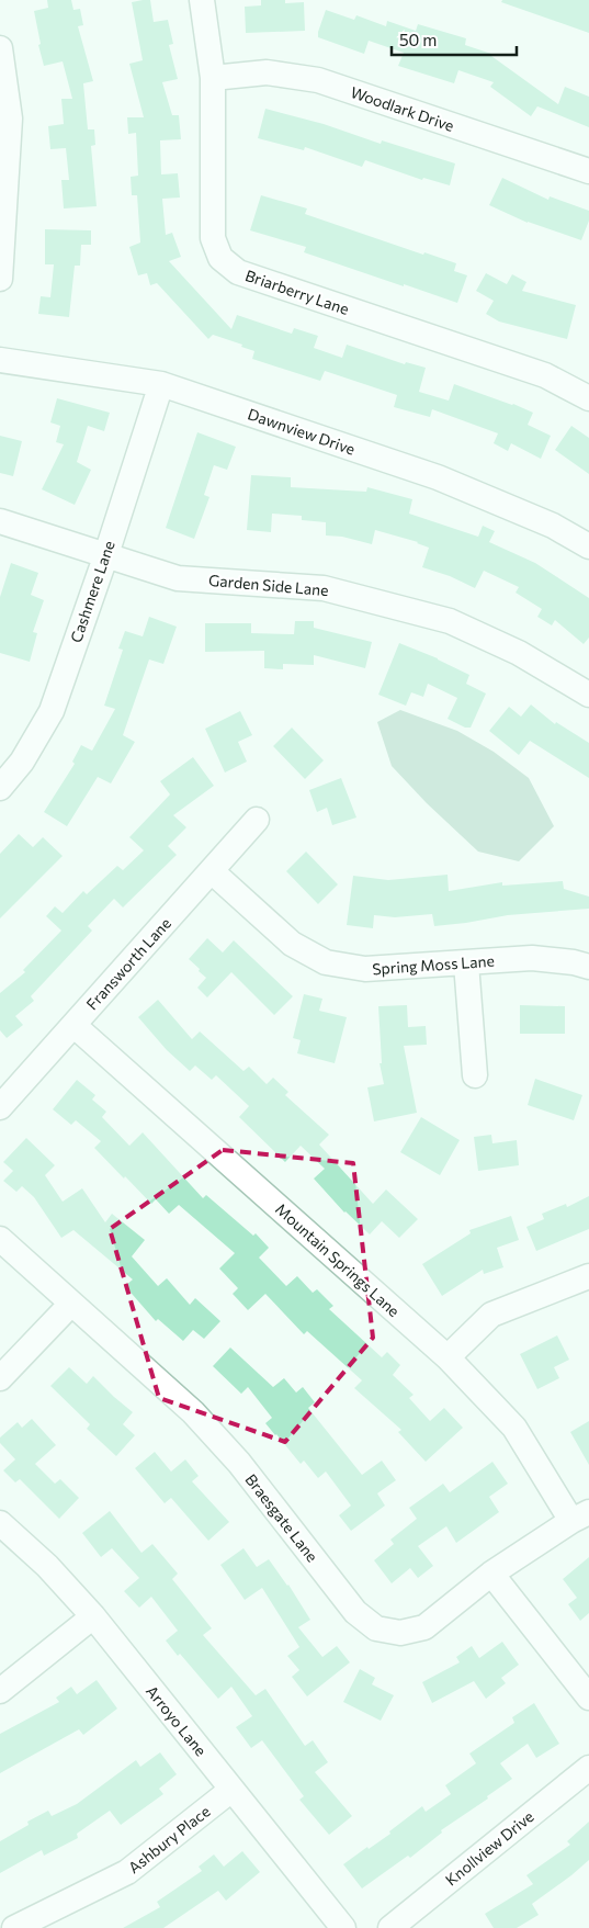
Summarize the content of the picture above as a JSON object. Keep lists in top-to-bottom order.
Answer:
{
  "streets": {
    "street": [
      "Woodlark Drive",
      "Briarberry Lane",
      "Dawnview Drive",
      "Garden Side Lane",
      "Cashmere Lane",
      "Fransworth Lane",
      "Spring Moss Lane",
      "Mountain Springs Lane",
      "Braesgate Lane",
      "Arroyo Lane",
      "Ashbury Place",
      "Knollview Drive"
    ]
  },
  "crossings": [
    ["Woodlark Drive", "Briarberry Lane"],
    ["Dawnview Drive", "Cashmere Lane"],
    ["Garden Side Lane", "Cashmere Lane"],
    ["Fransworth Lane", "Spring Moss Lane"],
    ["Fransworth Lane", "Mountain Springs Lane"],
    ["Mountain Springs Lane", "Braesgate Lane"],
    ["Arroyo Lane", "Ashbury Place"]
  ],
  "scale_bar": "50 m"
}
